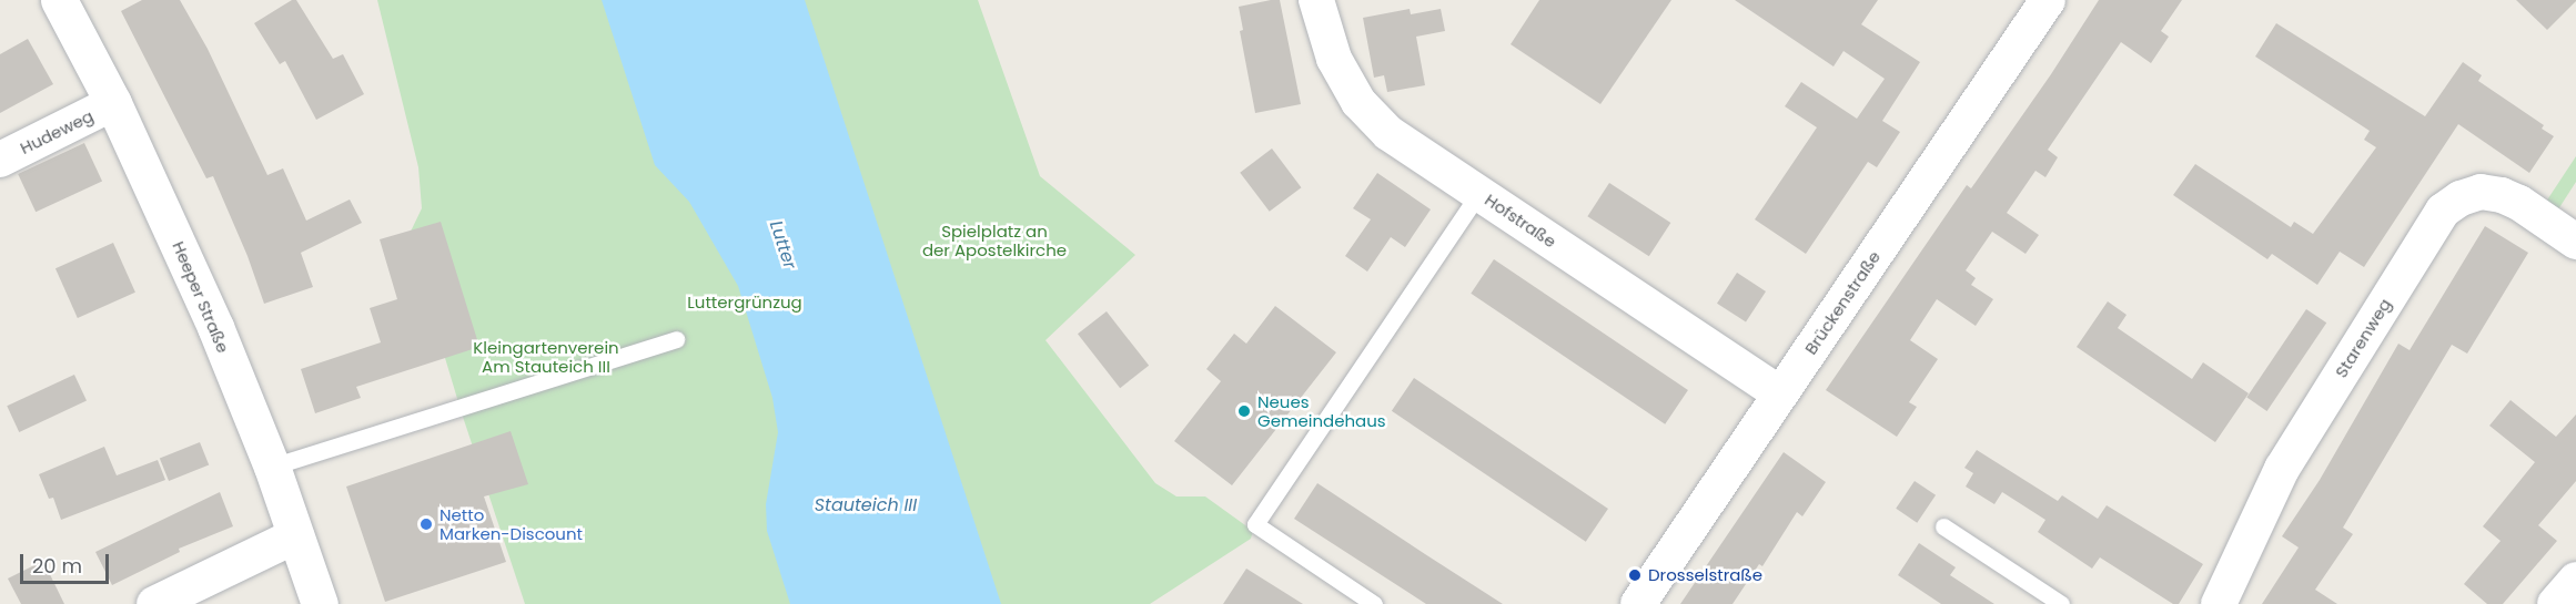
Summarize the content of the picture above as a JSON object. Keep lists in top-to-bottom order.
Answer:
{
  "streets": {
    "main road": ["Heeper Straße"],
    "street": [
      "Hudeweg",
      "Hofstraße",
      "Brückenstraße",
      "Starenweg"
    ]
  },
  "crossings": [
    ["Hudeweg", "Heeper Straße"],
    ["Hofstraße", "Brückenstraße"]
  ],
  "water": ["Lutter", "Stauteich III"],
  "parks": ["Spielplatz an der Apostelkirche", "Luttergrünzug", "Kleingartenverein Am Stauteich III"],
  "places": ["Neues Gemeindehaus", "Netto Marken-Discount", "Drosselstraße"],
  "scale_bar": "20 m"
}
